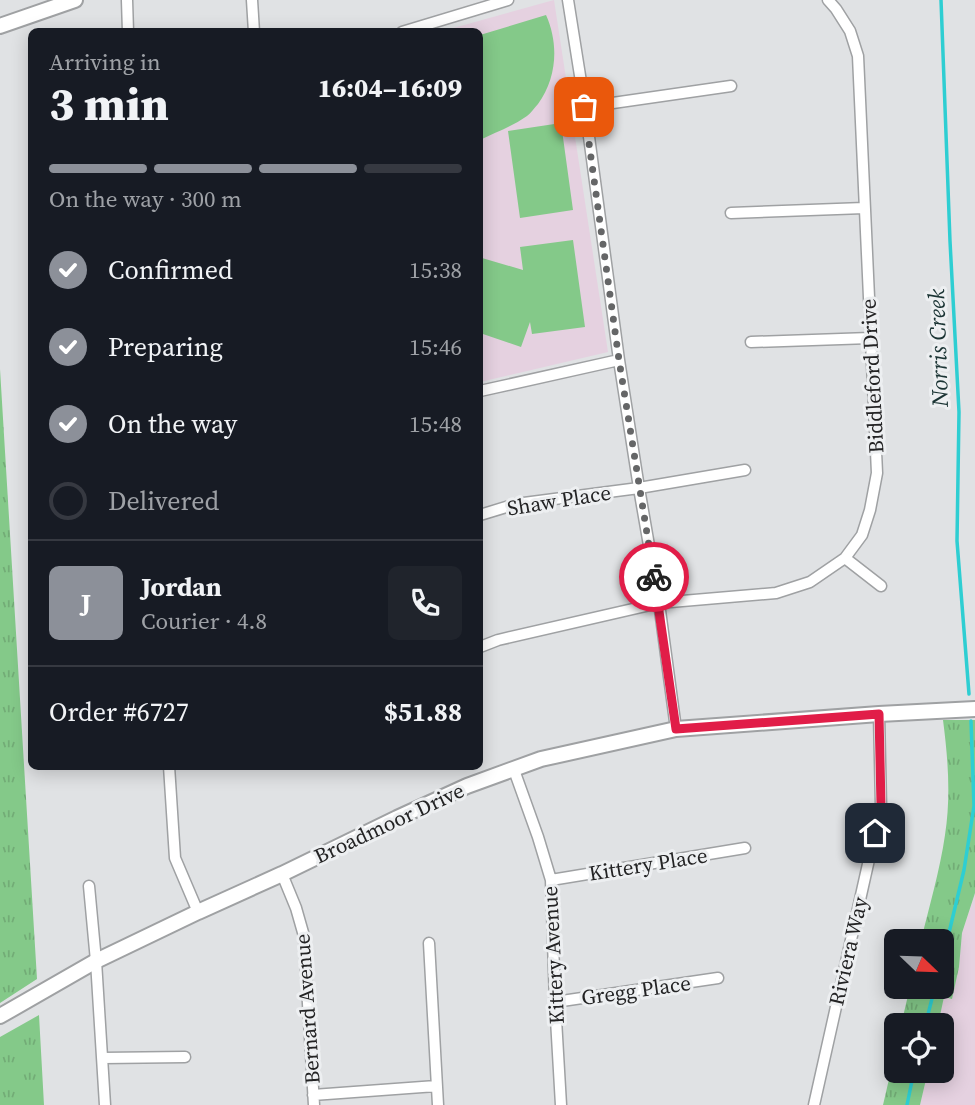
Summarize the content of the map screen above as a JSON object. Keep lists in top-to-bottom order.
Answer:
{
  "streets": {
    "street": [
      "Biddleford Drive",
      "Shaw Place",
      "Broadmoor Drive",
      "Kittery Place",
      "Riviera Way",
      "Kittery Avenue",
      "Gregg Place",
      "Bernard Avenue"
    ]
  },
  "crossings": [
    ["Broadmoor Drive", "Riviera Way"],
    ["Broadmoor Drive", "Kittery Avenue"],
    ["Broadmoor Drive", "Bernard Avenue"],
    ["Kittery Place", "Kittery Avenue"],
    ["Kittery Avenue", "Gregg Place"]
  ],
  "water": ["Norris Creek"],
  "north": "bottom right",
  "page": {
    "heading": ["3 min", "Arriving in", "16:04–16:09"],
    "panel": [
      "Jordan",
      "Courier · 4.8",
      "Order #6727",
      "$51.88"
    ],
    "bar": "On the way · 300 m",
    "list": [
      ["Confirmed", "15:38"],
      ["Preparing", "15:46"],
      ["On the way", "15:48"],
      "Delivered"
    ],
    "round": "J"
  }
}
